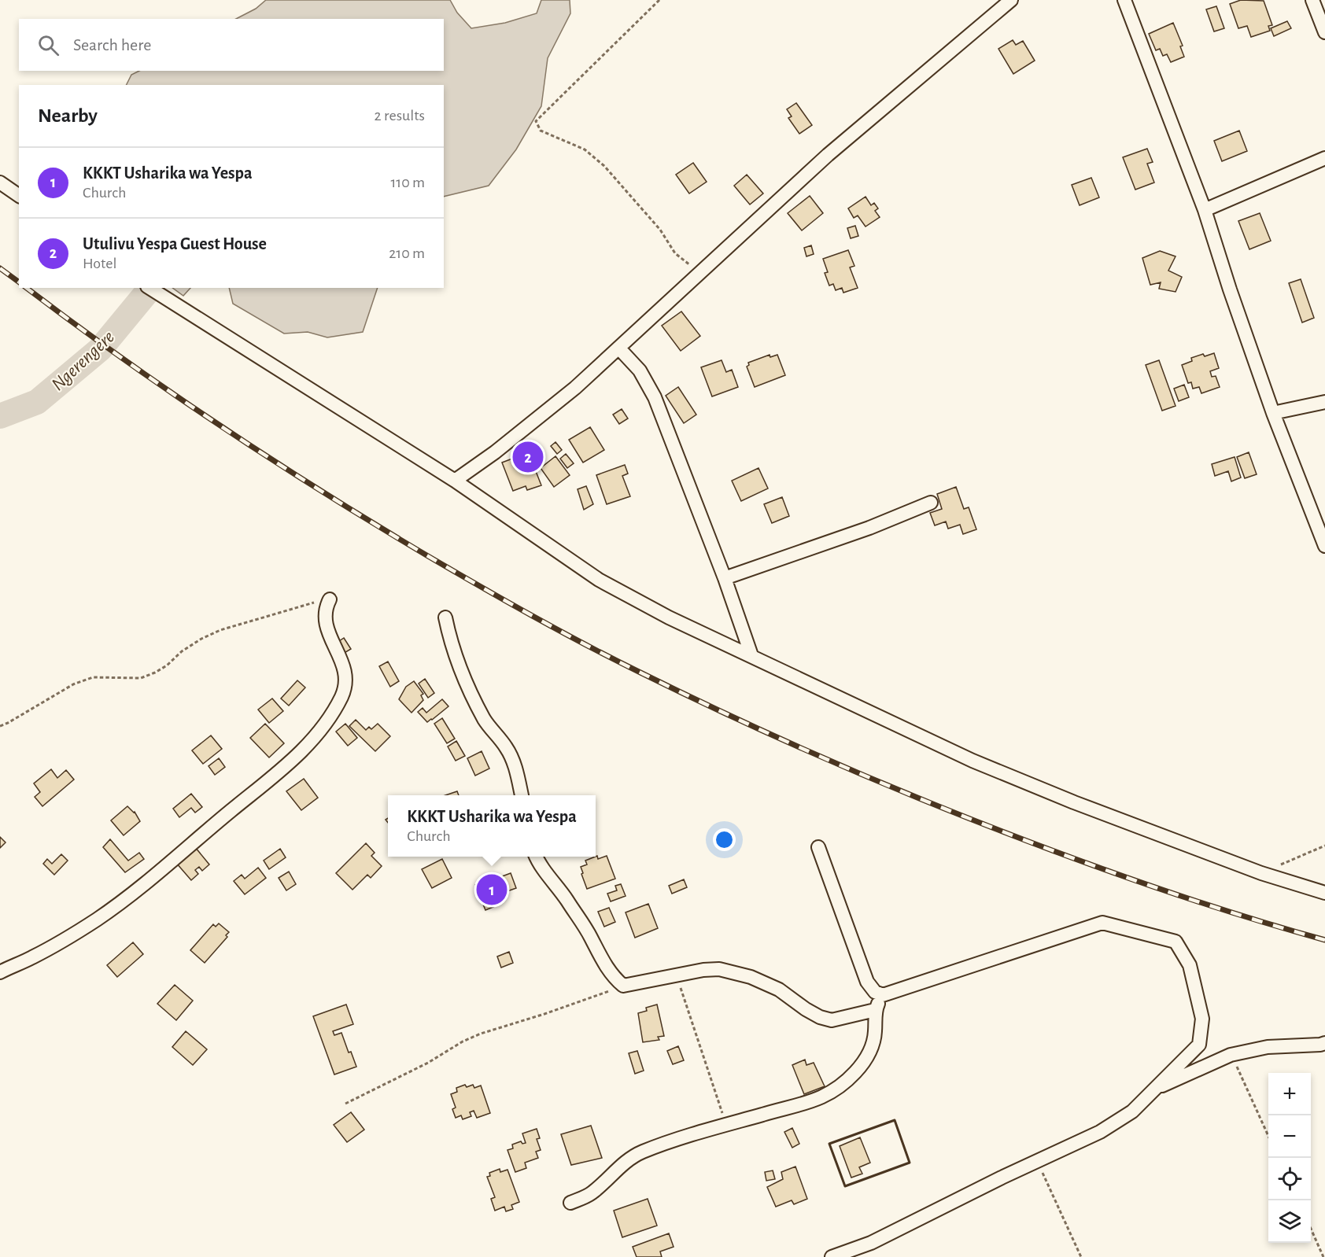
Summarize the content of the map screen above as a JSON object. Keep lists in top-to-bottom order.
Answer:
{
  "water": ["Ngerengere"],
  "page": {
    "search": "Search here",
    "heading": ["Nearby", "2 results"],
    "list": [
      {
        "mark": "1",
        "name": "KKKT Usharika wa Yespa",
        "note": "Church",
        "value": "110 m"
      },
      {
        "mark": "2",
        "name": "Utulivu Yespa Guest House",
        "note": "Hotel",
        "value": "210 m"
      }
    ],
    "pins": ["2", "1"],
    "popup": ["KKKT Usharika wa Yespa", "Church"],
    "map_buttons": ["+", "−"]
  }
}
